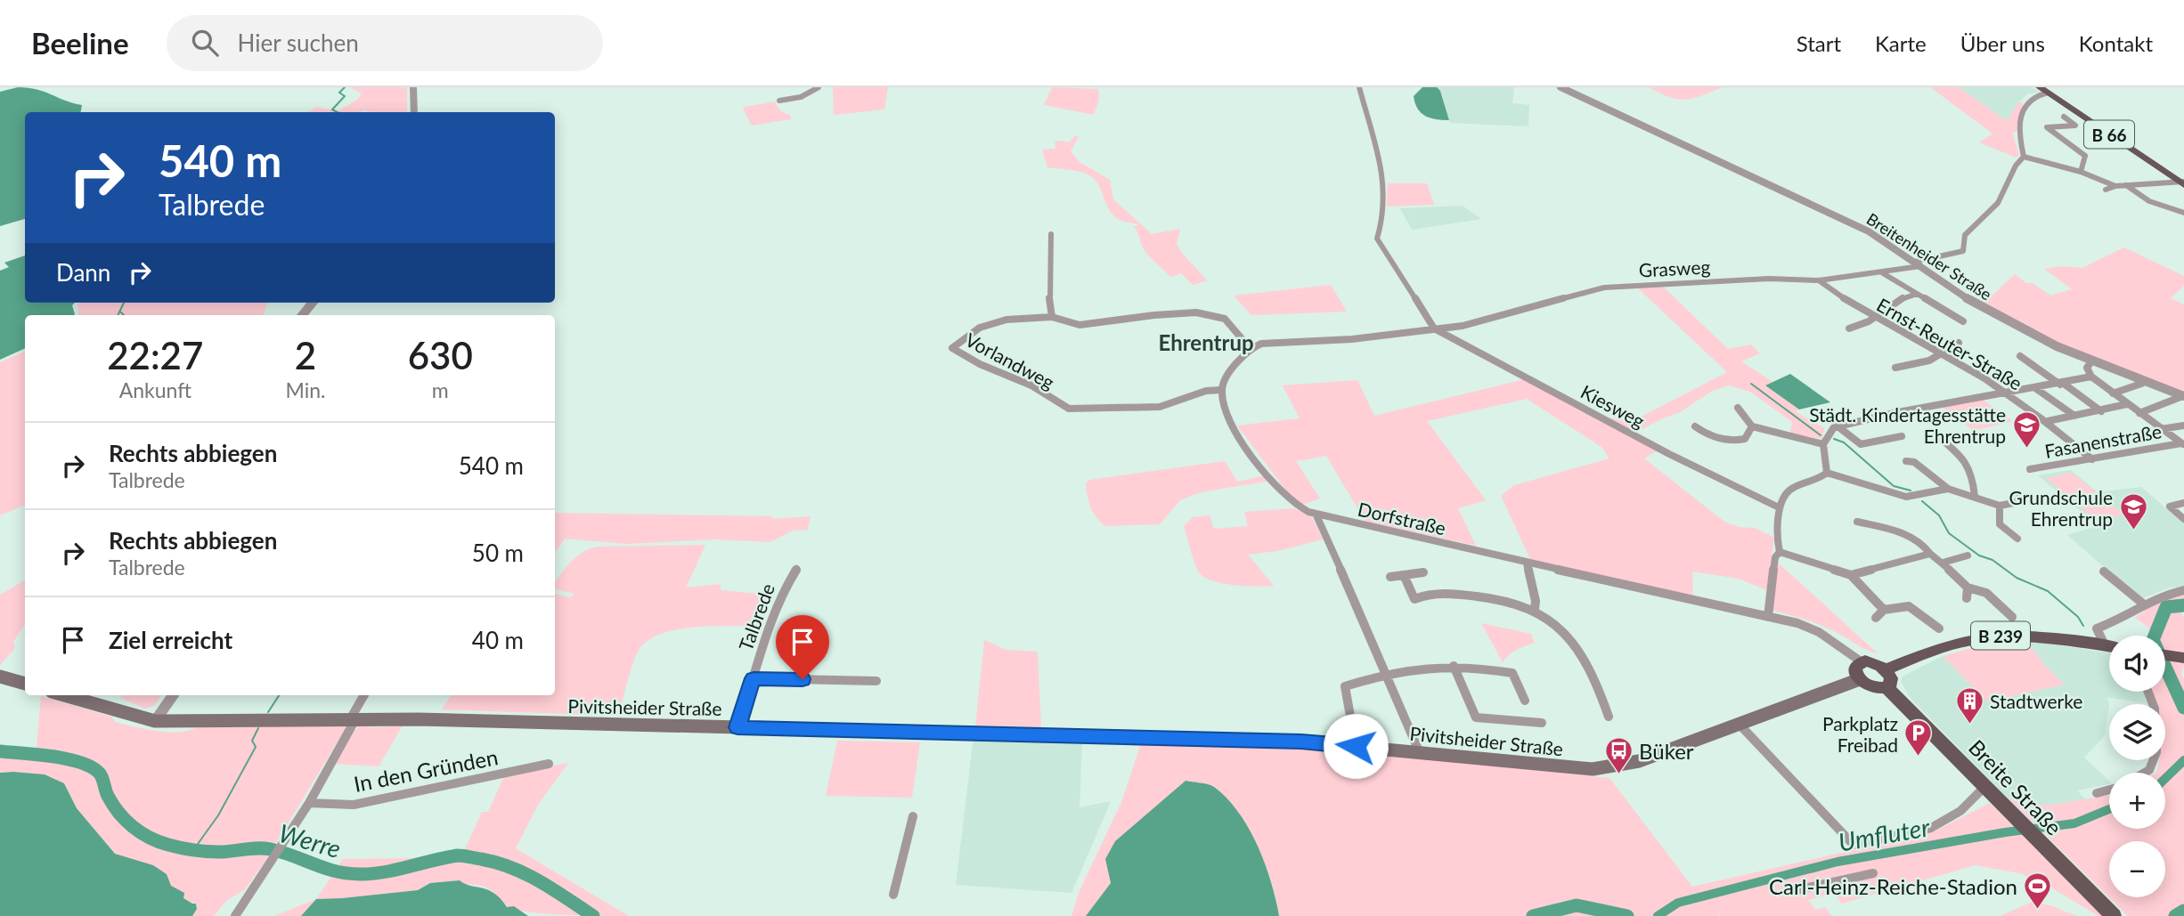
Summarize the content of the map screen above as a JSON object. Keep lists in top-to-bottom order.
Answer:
{
  "streets": {
    "main road": [
      "B 66",
      "B 239",
      "Pivitsheider Straße",
      "Breite Straße"
    ],
    "street": [
      "Breitenheider Straße",
      "Grasweg",
      "Ernst-Reuter-Straße",
      "Vorlandweg",
      "Kiesweg",
      "Fasanenstraße",
      "Dorfstraße",
      "Talbrede",
      "In den Gründen"
    ]
  },
  "crossings": [
    ["Breitenheider Straße", "Grasweg"],
    ["Grasweg", "Ernst-Reuter-Straße"],
    ["Grasweg", "Kiesweg"],
    ["Ernst-Reuter-Straße", "Fasanenstraße"],
    ["Vorlandweg", "Dorfstraße"],
    ["Talbrede", "Pivitsheider Straße"]
  ],
  "districts": ["Ehrentrup"],
  "water": ["Umfluter", "Werre"],
  "places": {
    "school or university": ["Städt. Kindertagesstätte Ehrentrup", "Grundschule Ehrentrup"],
    "building": ["Stadtwerke"],
    "parking": ["Parkplatz Freibad"],
    "bus stop": ["Büker"],
    "sports": ["Carl-Heinz-Reiche-Stadion"]
  },
  "page": {
    "header": "Beeline",
    "search": "Hier suchen",
    "nav": [
      "Start",
      "Karte",
      "Über uns",
      "Kontakt"
    ],
    "turn": ["540 m", "Talbrede"],
    "then": "Dann",
    "eta": [
      "22:27",
      "Ankunft",
      "2",
      "Min.",
      "630",
      "m"
    ],
    "list": [
      {
        "name": "Rechts abbiegen",
        "note": "Talbrede",
        "value": "540 m"
      },
      {
        "name": "Rechts abbiegen",
        "note": "Talbrede",
        "value": "50 m"
      },
      {
        "name": "Ziel erreicht",
        "value": "40 m"
      }
    ],
    "map_buttons": ["+", "−"]
  }
}
